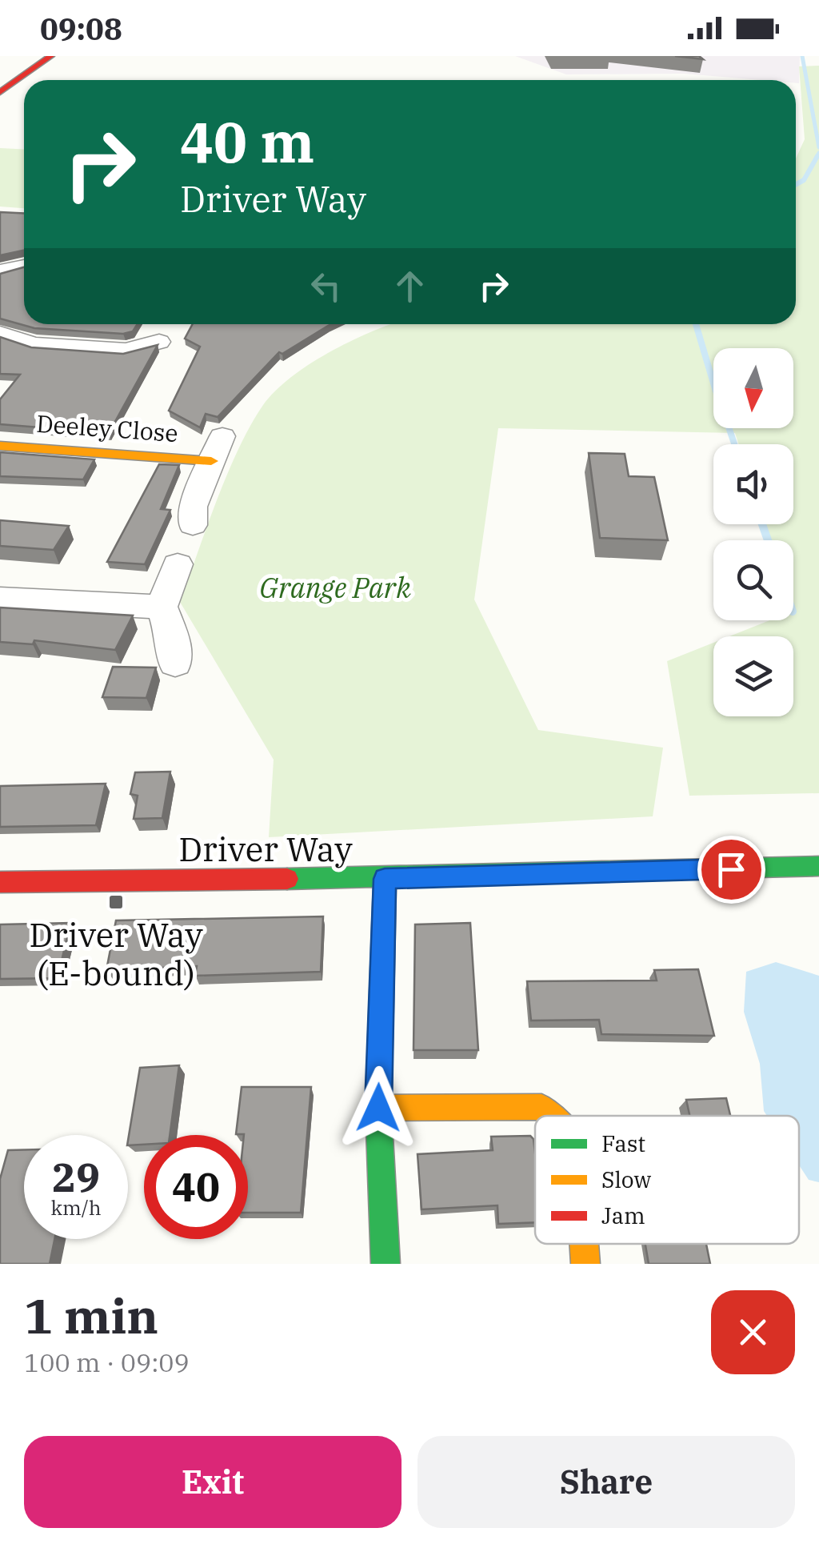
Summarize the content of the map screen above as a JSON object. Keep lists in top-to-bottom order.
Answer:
{
  "streets": {
    "main road": ["Deeley Close", "Driver Way"]
  },
  "parks": ["Grange Park"],
  "places": {
    "transit": ["Driver Way (E-bound)"]
  },
  "legend": ["Fast", "Slow", "Jam"],
  "north": "bottom",
  "page": {
    "status": "09:08",
    "turn": ["40 m", "Driver Way"],
    "speed": "29 km/h",
    "limit": "40",
    "heading": ["1 min", "100 m · 09:09"],
    "buttons": ["Exit", "Share"]
  }
}
